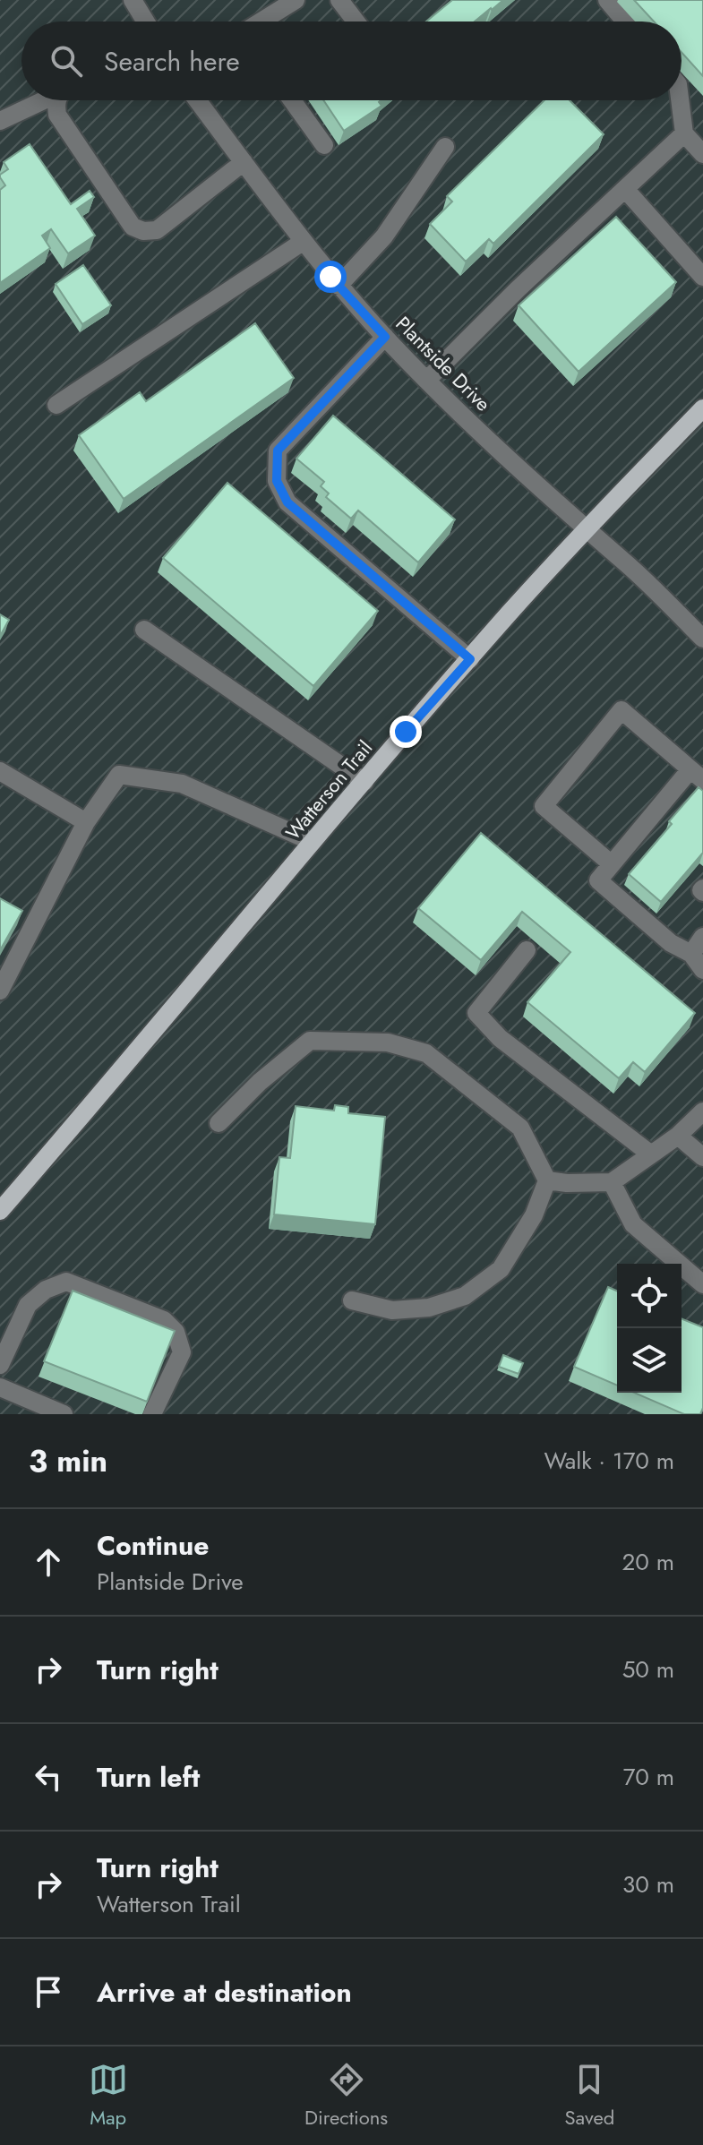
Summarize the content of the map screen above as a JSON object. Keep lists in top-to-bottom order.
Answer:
{
  "streets": {
    "main road": ["Watterson Trail"],
    "street": ["Plantside Drive"]
  },
  "crossings": [
    ["Plantside Drive", "Watterson Trail"]
  ],
  "page": {
    "search": "Search here",
    "heading": ["3 min", "Walk · 170 m"],
    "list": [
      ["Continue", "Plantside Drive", "20 m"],
      ["Turn right", "50 m"],
      ["Turn left", "70 m"],
      ["Turn right", "Watterson Trail", "30 m"],
      "Arrive at destination"
    ],
    "nav": ["Map", "Directions", "Saved"]
  }
}
